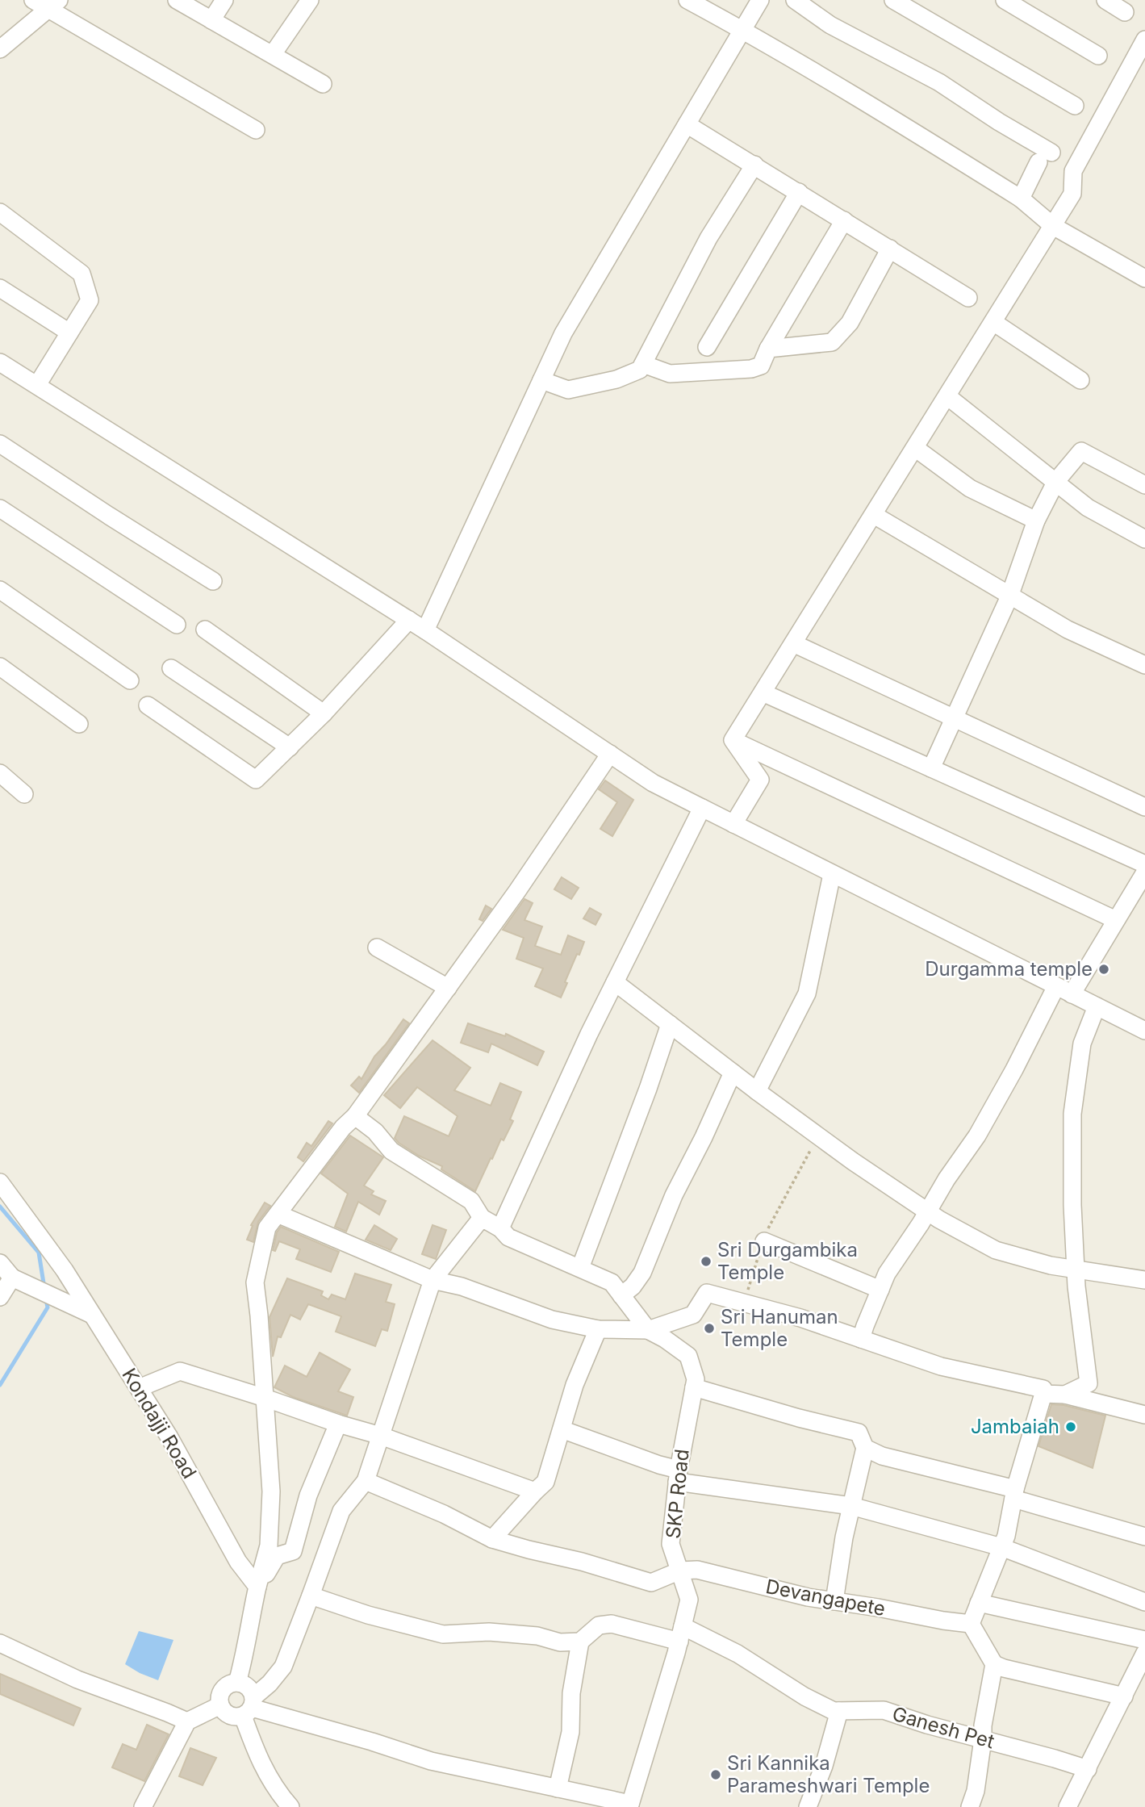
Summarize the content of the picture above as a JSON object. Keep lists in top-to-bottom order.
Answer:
{
  "streets": {
    "street": [
      "Kondajji Road",
      "SKP Road",
      "Devangapete",
      "Ganesh Pet"
    ]
  },
  "crossings": [
    ["SKP Road", "Devangapete"],
    ["SKP Road", "Ganesh Pet"]
  ],
  "places": [
    "Durgamma temple",
    "Sri Durgambika Temple",
    "Sri Hanuman Temple",
    "Jambaiah",
    "Sri Kannika Parameshwari Temple"
  ]
}
